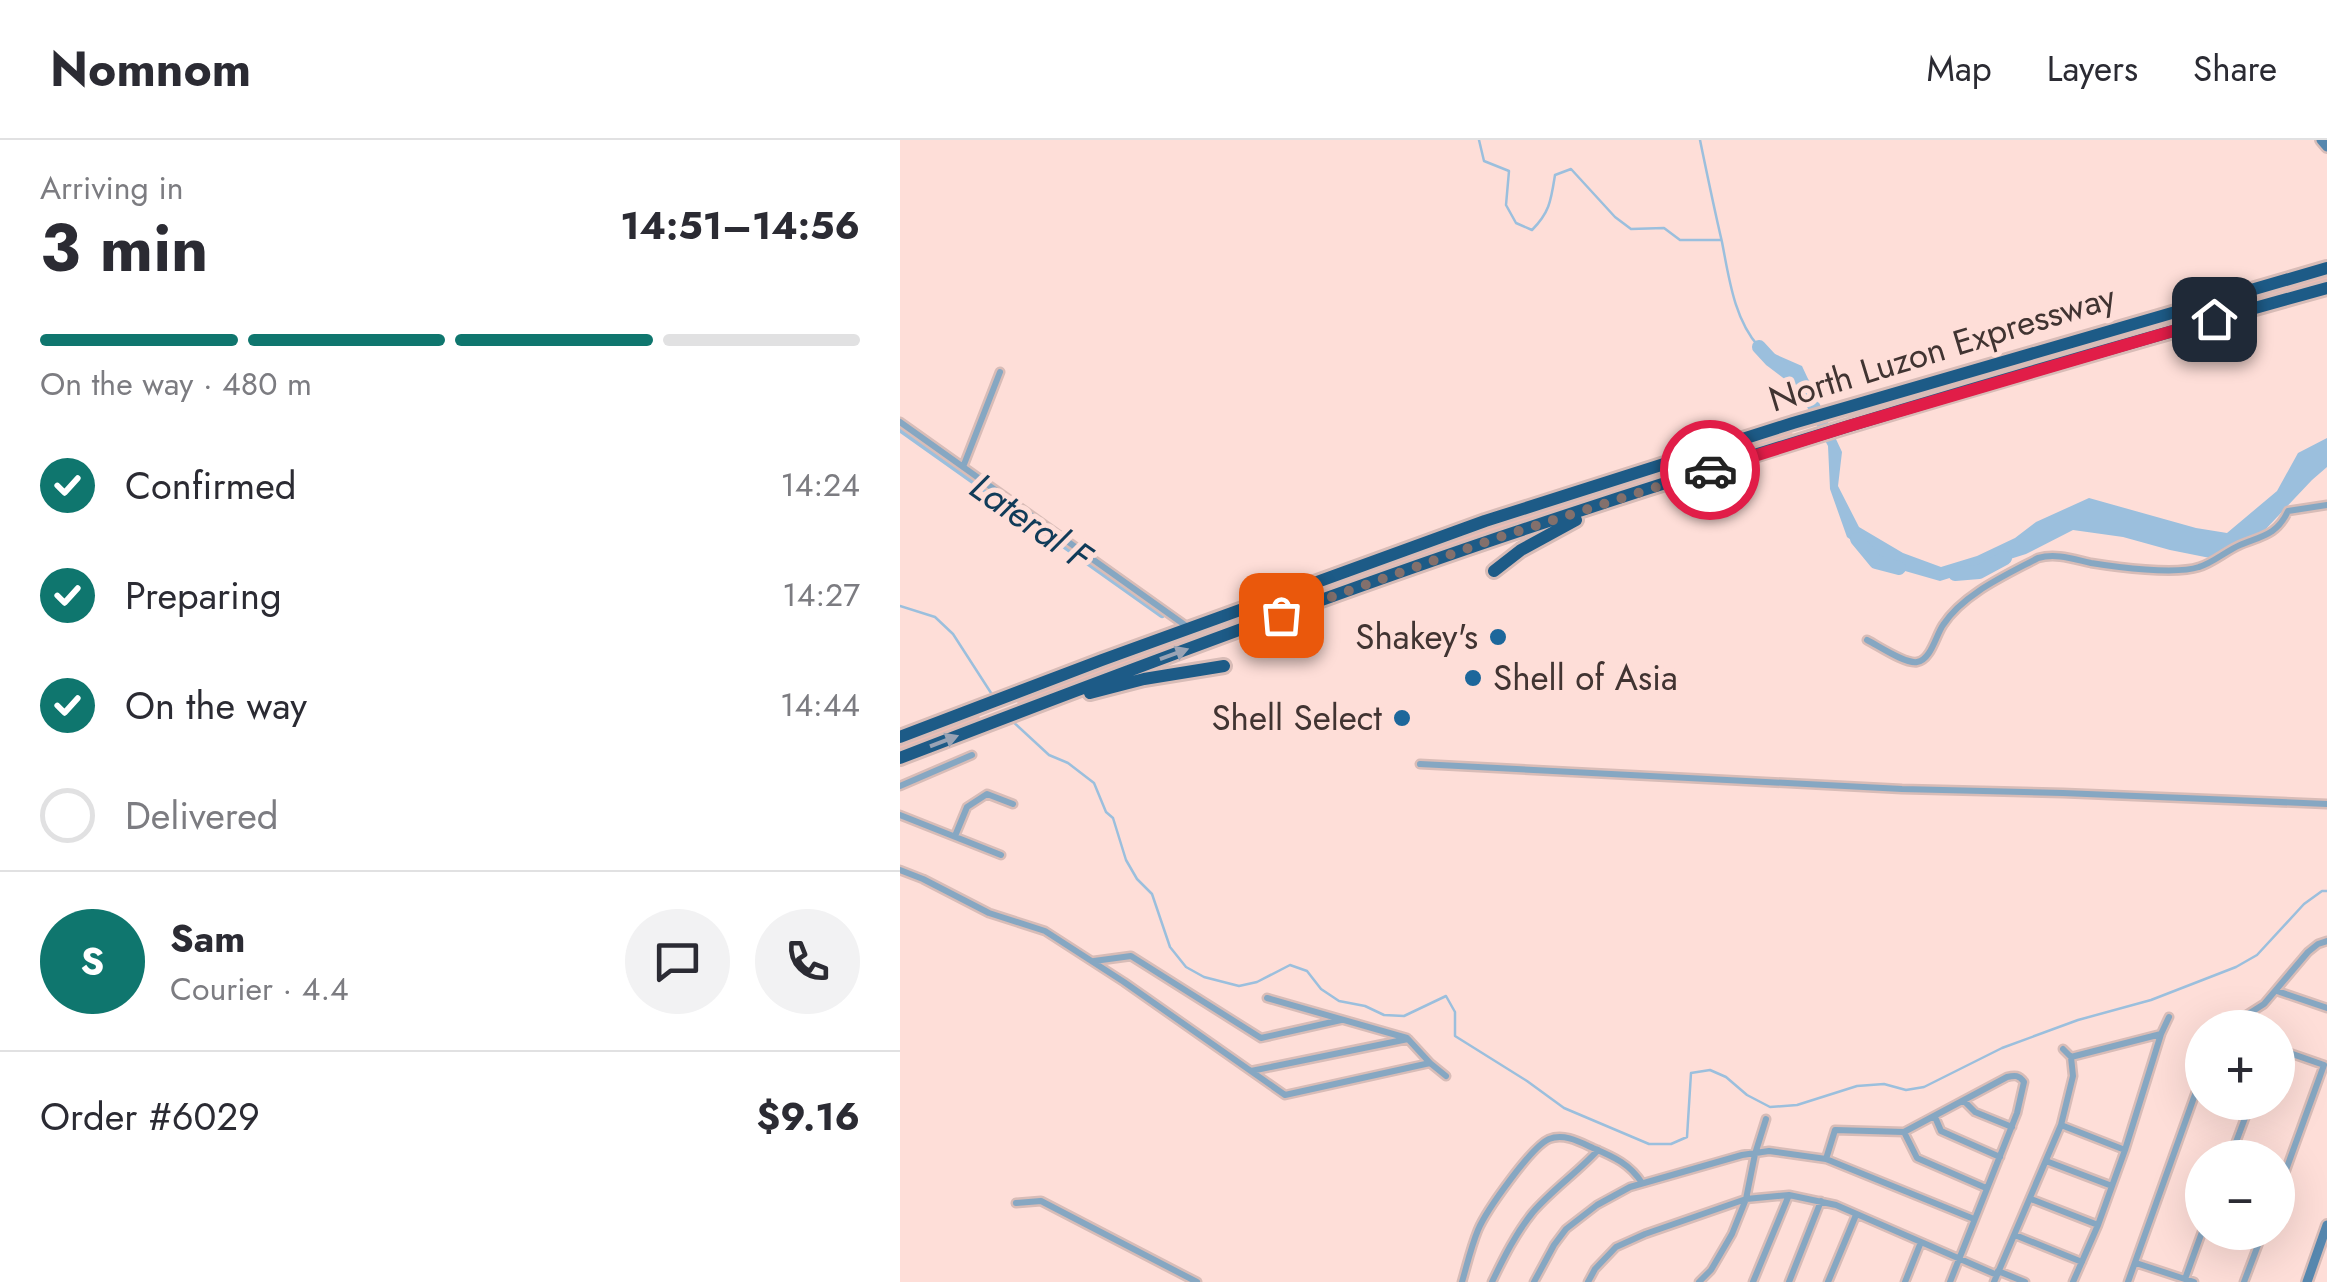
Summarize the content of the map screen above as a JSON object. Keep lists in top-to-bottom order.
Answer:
{
  "streets": {
    "highway": ["North Luzon Expressway"]
  },
  "water": ["Lateral F"],
  "places": ["Shakey's", "Shell of Asia", "Shell Select"],
  "page": {
    "header": "Nomnom",
    "nav": ["Map", "Layers", "Share"],
    "heading": ["3 min", "Arriving in", "14:51–14:56"],
    "panel": [
      "Sam",
      "Courier · 4.4",
      "Order #6029",
      "$9.16"
    ],
    "bar": "On the way · 480 m",
    "list": [
      ["Confirmed", "14:24"],
      ["Preparing", "14:27"],
      ["On the way", "14:44"],
      "Delivered"
    ],
    "round": "S",
    "map_buttons": ["+", "−"]
  }
}
